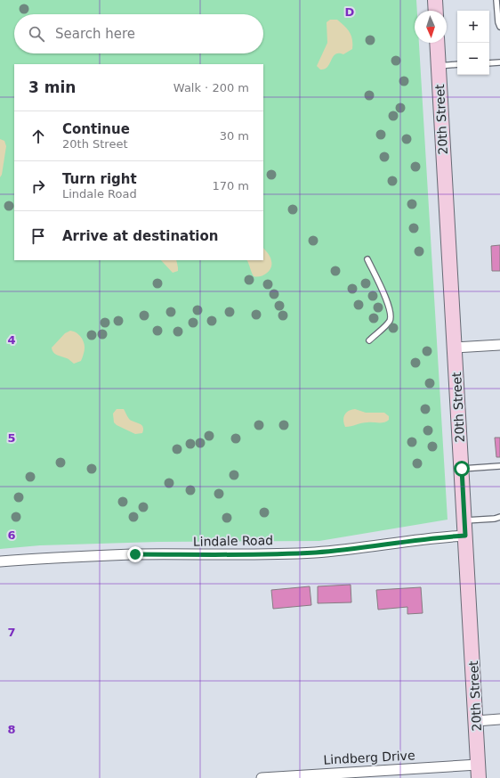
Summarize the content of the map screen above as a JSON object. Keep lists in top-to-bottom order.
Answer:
{
  "streets": {
    "street": ["20th Street", "Lindale Road", "Lindberg Drive"]
  },
  "crossings": [
    ["20th Street", "Lindale Road"],
    ["20th Street", "Lindberg Drive"]
  ],
  "north": "bottom",
  "page": {
    "map_buttons": ["+", "−"],
    "search": "Search here",
    "heading": ["3 min", "Walk · 200 m"],
    "list": [
      ["Continue", "20th Street", "30 m"],
      ["Turn right", "Lindale Road", "170 m"],
      "Arrive at destination"
    ]
  },
  "grid": {
    "columns": ["D"],
    "rows": [
      "4",
      "5",
      "6",
      "7",
      "8"
    ]
  }
}
